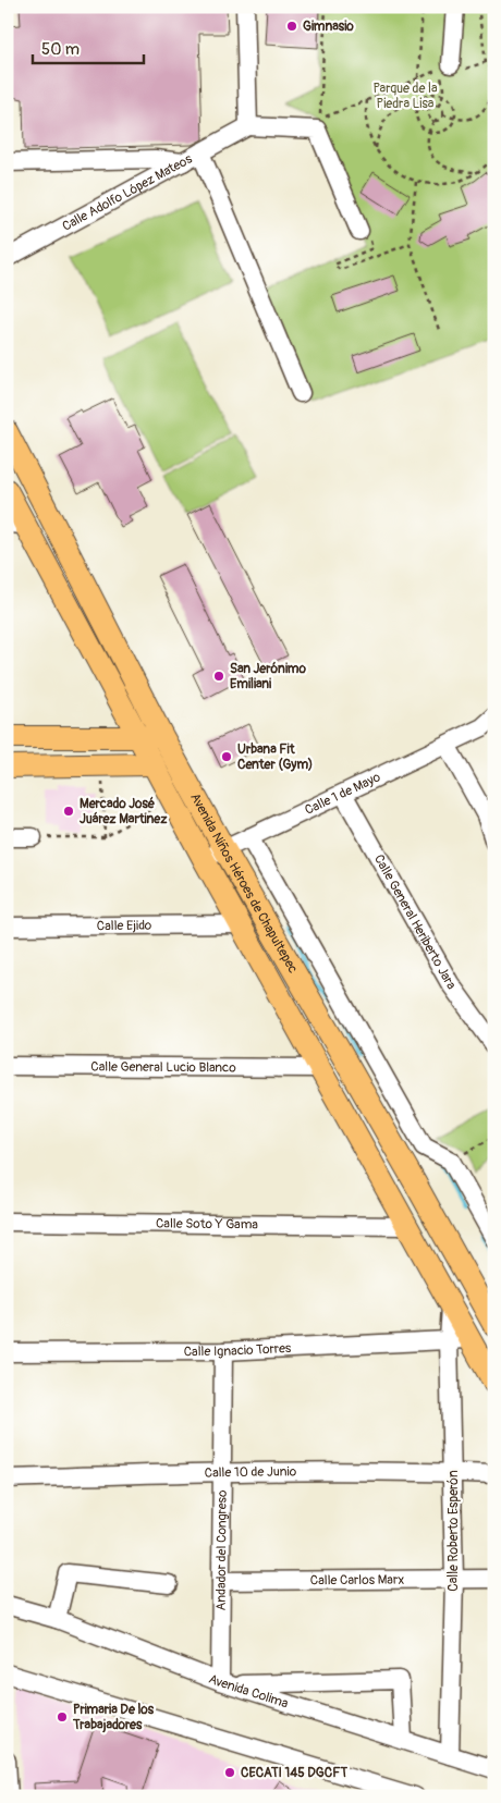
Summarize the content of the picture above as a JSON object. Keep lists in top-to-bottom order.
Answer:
{
  "streets": {
    "main road": ["Avenida Niños Héroes de Chapultepec"],
    "street": [
      "Calle Adolfo López Mateos",
      "Calle 1 de Mayo",
      "Calle General Heriberto Jara",
      "Calle Ejido",
      "Calle General Lucio Blanco",
      "Calle Soto Y Gama",
      "Calle Ignacio Torres",
      "Calle 10 de Junio",
      "Calle Roberto Esperón",
      "Andador del Congreso",
      "Calle Carlos Marx",
      "Avenida Colima"
    ]
  },
  "crossings": [
    ["Calle 1 de Mayo", "Avenida Niños Héroes de Chapultepec"],
    ["Calle 1 de Mayo", "Calle General Heriberto Jara"],
    ["Avenida Niños Héroes de Chapultepec", "Calle Ejido"],
    ["Avenida Niños Héroes de Chapultepec", "Calle General Lucio Blanco"],
    ["Avenida Niños Héroes de Chapultepec", "Calle Soto Y Gama"],
    ["Avenida Niños Héroes de Chapultepec", "Calle Ignacio Torres"],
    ["Avenida Niños Héroes de Chapultepec", "Calle Roberto Esperón"],
    ["Calle Ignacio Torres", "Calle Roberto Esperón"],
    ["Calle Ignacio Torres", "Andador del Congreso"],
    ["Calle 10 de Junio", "Calle Roberto Esperón"],
    ["Calle 10 de Junio", "Andador del Congreso"],
    ["Calle Roberto Esperón", "Calle Carlos Marx"],
    ["Calle Roberto Esperón", "Avenida Colima"],
    ["Andador del Congreso", "Calle Carlos Marx"],
    ["Andador del Congreso", "Avenida Colima"]
  ],
  "parks": ["Parque de la Piedra Lisa"],
  "places": [
    "Gimnasio",
    "San Jerónimo Emiliani",
    "Urbana Fit Center (Gym)",
    "Mercado José Juárez Martinez",
    "Primaria De los Trabajadores",
    "CECATI 145 DGCFT"
  ],
  "scale_bar": "50 m"
}
